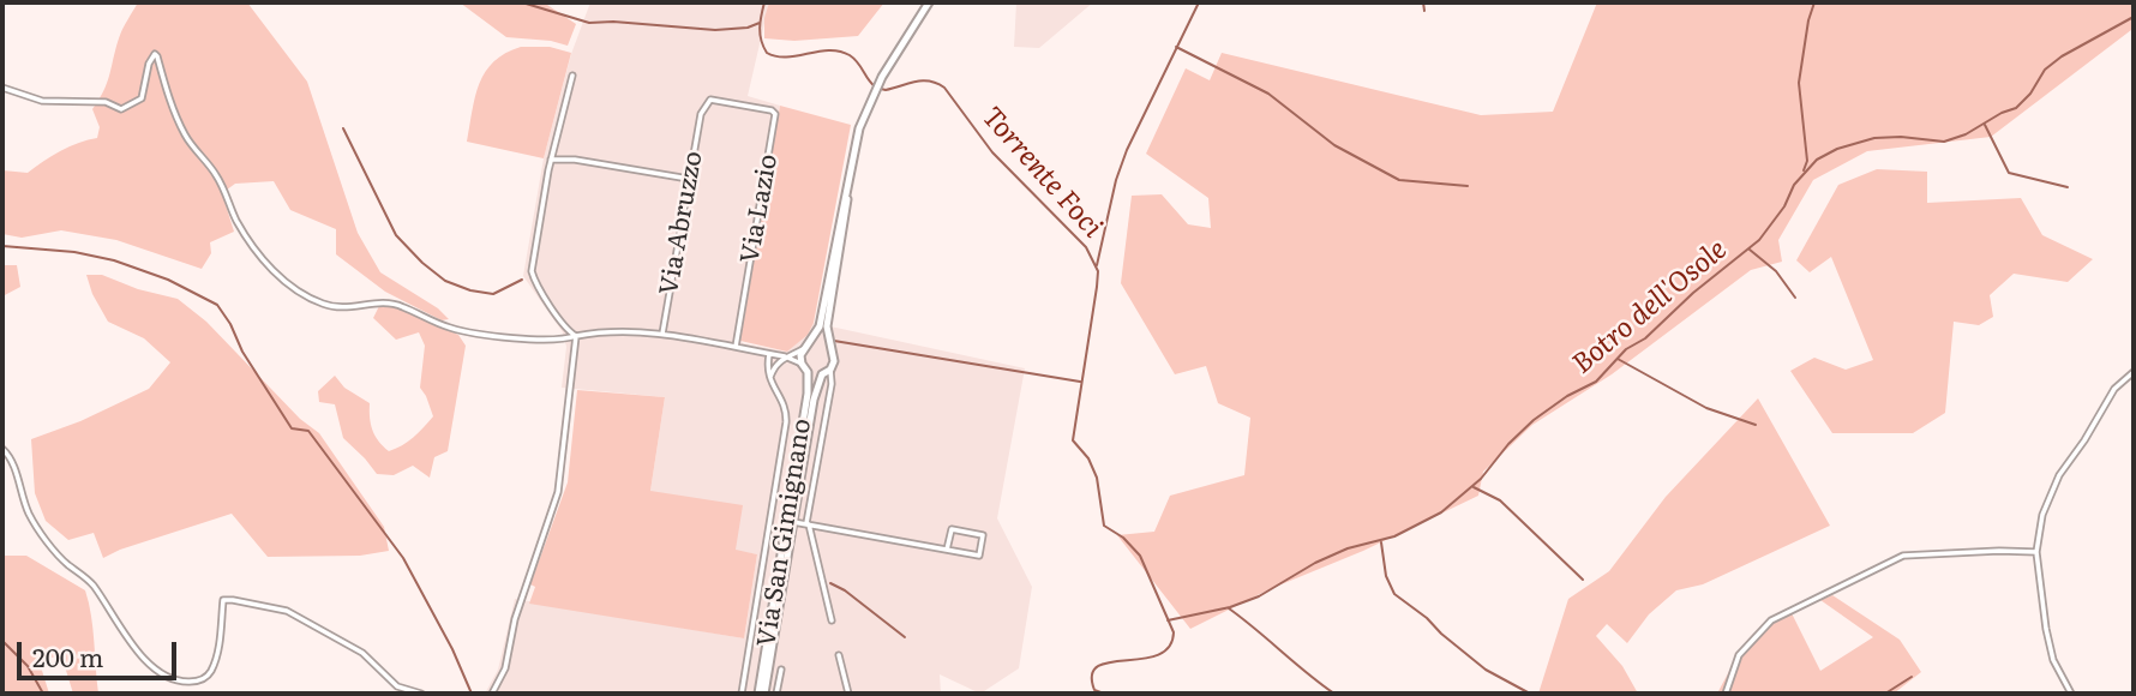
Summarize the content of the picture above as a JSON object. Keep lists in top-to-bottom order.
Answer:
{
  "streets": {
    "main road": ["Via San Gimignano"],
    "street": ["Via Lazio", "Via Abruzzo"]
  },
  "crossings": [
    ["Via Lazio", "Via Abruzzo"]
  ],
  "water": ["Torrente Foci", "Botro dell'Osole"],
  "scale_bar": "200 m"
}
